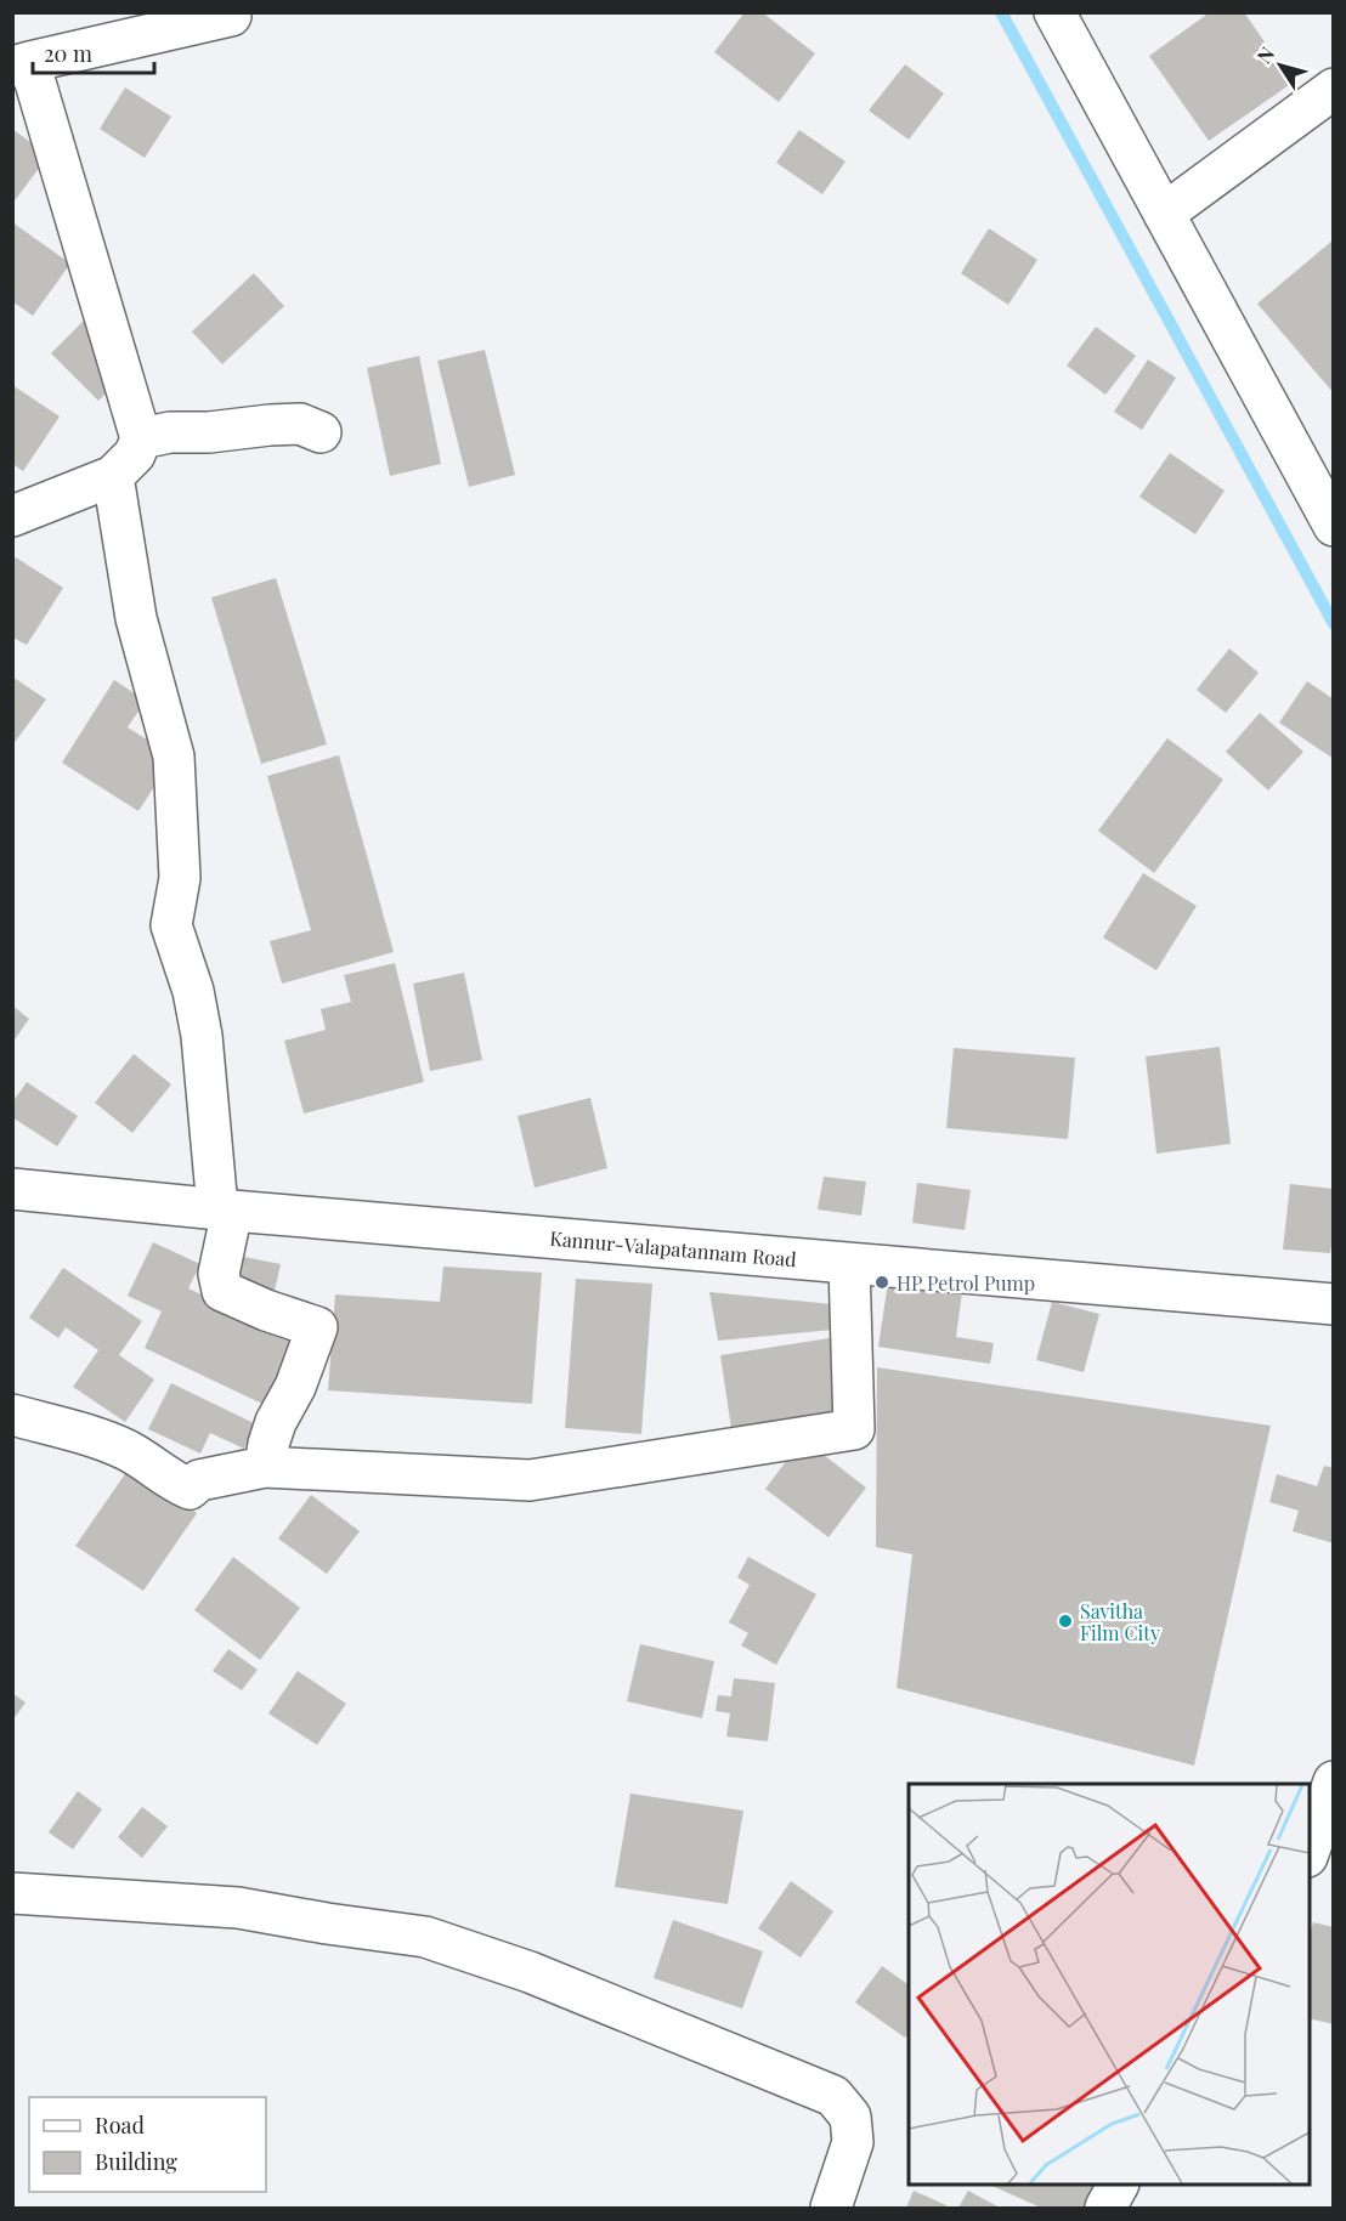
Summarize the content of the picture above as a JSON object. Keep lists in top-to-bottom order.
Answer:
{
  "streets": {
    "street": ["Kannur-Valapatannam Road"]
  },
  "places": ["HP Petrol Pump", "Savitha Film City"],
  "legend": ["Road", "Building"],
  "scale_bar": "20 m",
  "north": "top left"
}
